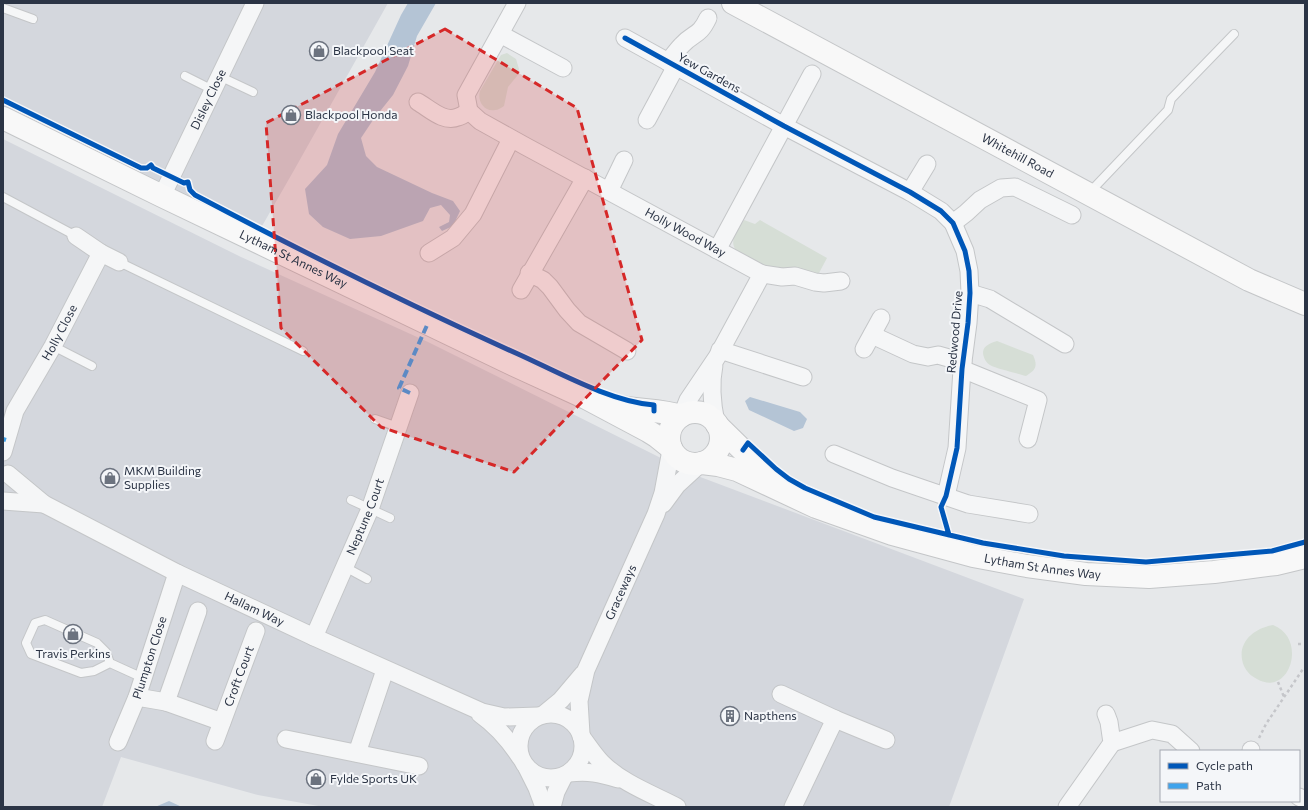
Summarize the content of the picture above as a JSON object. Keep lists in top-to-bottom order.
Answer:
{
  "streets": {
    "main road": ["Whitehill Road", "Lytham St Annes Way"],
    "street": [
      "Yew Gardens",
      "Disley Close",
      "Holly Wood Way",
      "Holly Close",
      "Redwood Drive",
      "Neptune Court",
      "Graceways",
      "Hallam Way",
      "Plumpton Close",
      "Croft Court"
    ]
  },
  "crossings": [
    ["Yew Gardens", "Redwood Drive"],
    ["Disley Close", "Lytham St Annes Way"],
    ["Lytham St Annes Way", "Graceways"],
    ["Neptune Court", "Hallam Way"],
    ["Graceways", "Hallam Way"],
    ["Hallam Way", "Plumpton Close"],
    ["Plumpton Close", "Croft Court"]
  ],
  "places": {
    "shop": [
      "Blackpool Seat",
      "Blackpool Honda",
      "MKM Building Supplies",
      "Travis Perkins",
      "Fylde Sports UK"
    ],
    "building": ["Napthens"]
  },
  "legend": ["Cycle path", "Path"]
}
